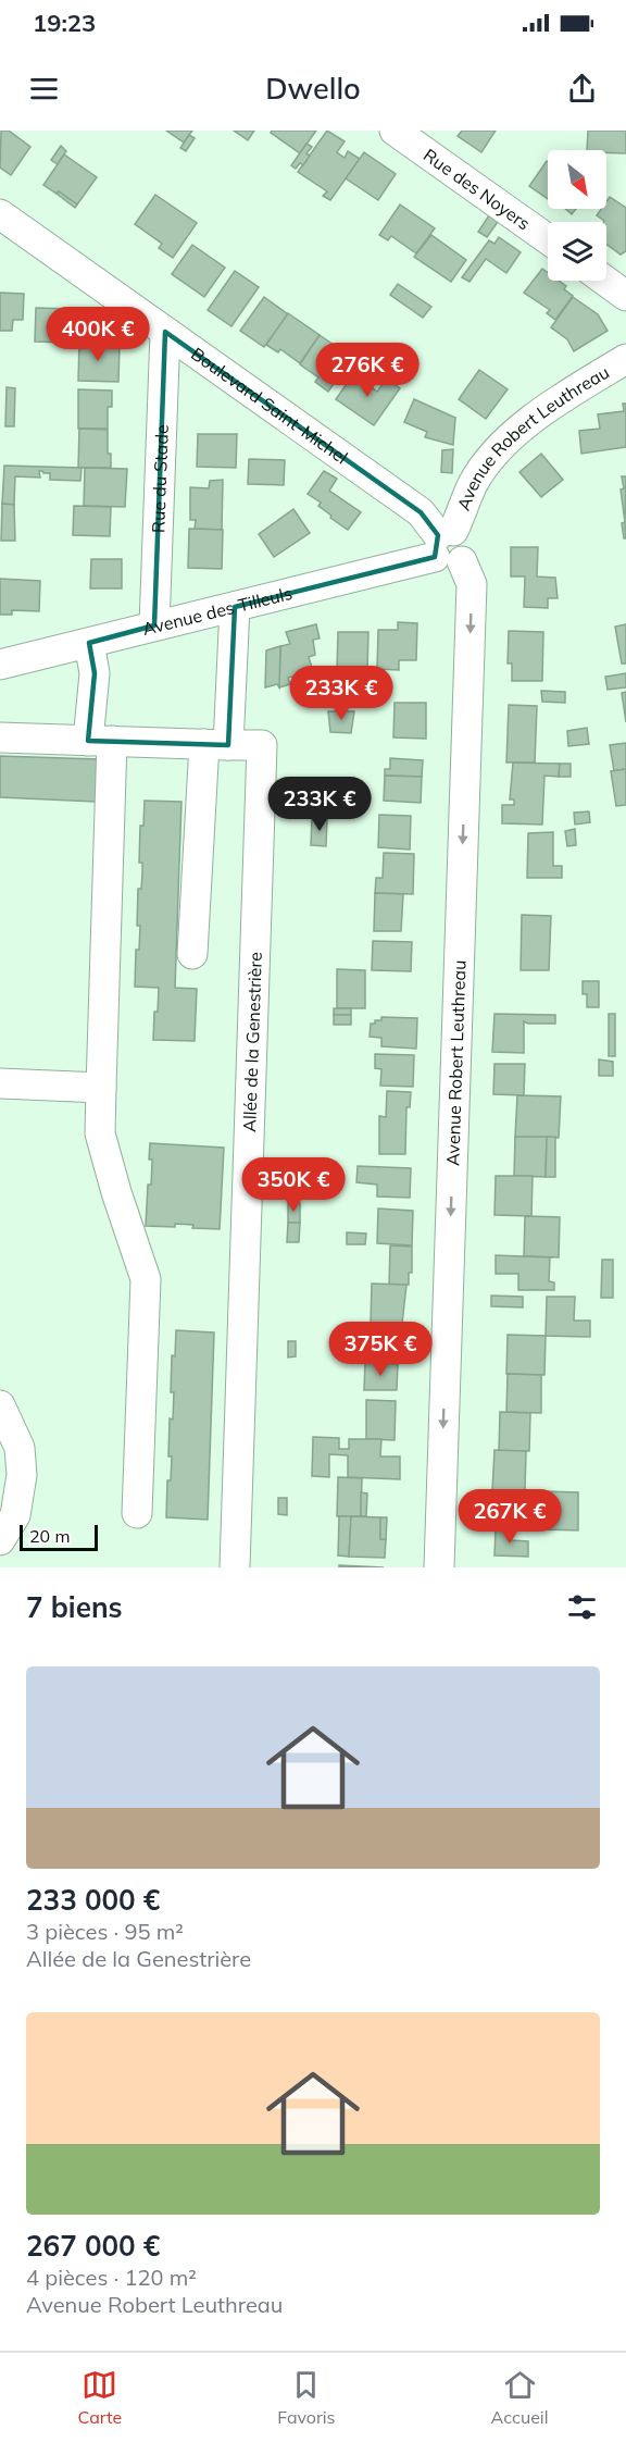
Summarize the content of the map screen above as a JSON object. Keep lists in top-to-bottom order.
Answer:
{
  "streets": {
    "street": [
      "Rue des Noyers",
      "Boulevard Saint-Michel",
      "Avenue Robert Leuthreau",
      "Rue du Stade",
      "Avenue des Tilleuls",
      "Allée de la Genestrière"
    ]
  },
  "crossings": [
    ["Boulevard Saint-Michel", "Avenue Robert Leuthreau"],
    ["Boulevard Saint-Michel", "Rue du Stade"],
    ["Boulevard Saint-Michel", "Avenue des Tilleuls"],
    ["Avenue Robert Leuthreau", "Avenue des Tilleuls"],
    ["Rue du Stade", "Avenue des Tilleuls"]
  ],
  "one_way": ["Avenue Robert Leuthreau"],
  "scale_bar": "20 m",
  "north": "bottom right",
  "page": {
    "status": "19:23",
    "header": "Dwello",
    "price": [
      "400K €",
      "276K €",
      "233K €",
      "233K €",
      "350K €",
      "375K €",
      "267K €"
    ],
    "scale": "20 m",
    "heading": "7 biens",
    "list": [
      {
        "name": "233 000 €",
        "note": "3 pièces · 95 m² · Allée de la Genestrière"
      },
      {
        "name": "267 000 €",
        "note": "4 pièces · 120 m² · Avenue Robert Leuthreau"
      }
    ],
    "tabs": ["Carte", "Favoris", "Accueil"]
  }
}
